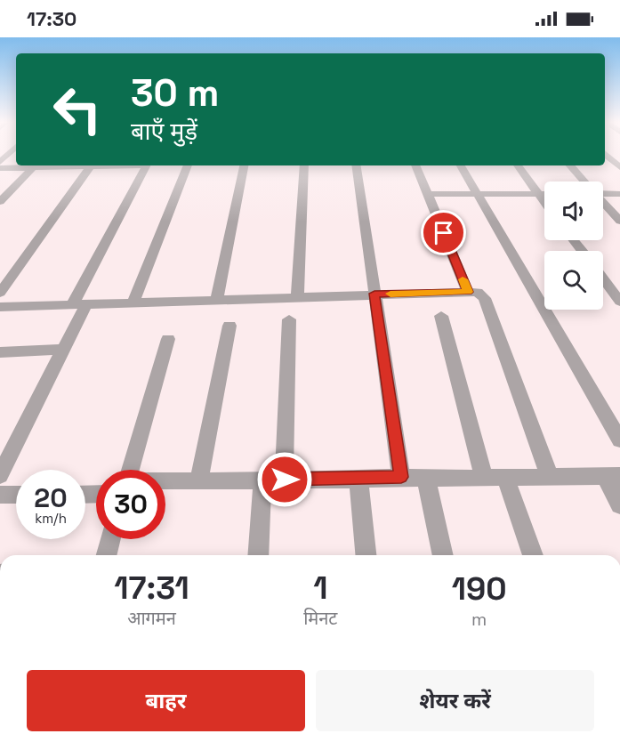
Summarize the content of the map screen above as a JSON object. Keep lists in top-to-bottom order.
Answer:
{
  "page": {
    "status": "17:30",
    "turn": ["30 m", "बाएँ मुड़ें"],
    "speed": "20 km/h",
    "limit": "30",
    "eta": [
      "17:31",
      "आगमन",
      "1",
      "मिनट",
      "190",
      "m"
    ],
    "buttons": ["बाहर", "शेयर करें"]
  }
}
